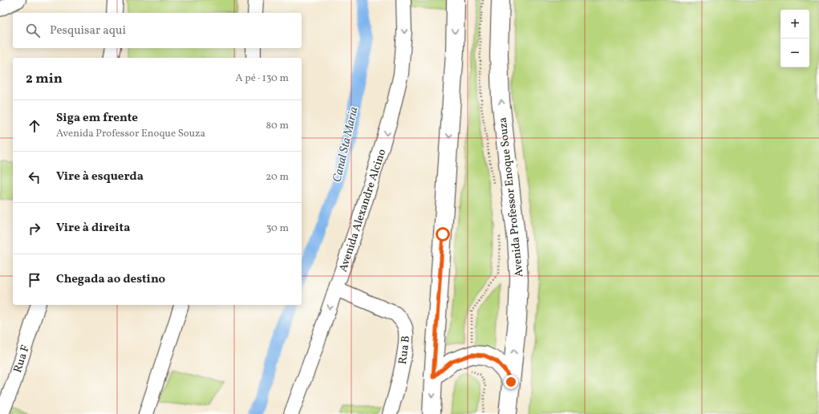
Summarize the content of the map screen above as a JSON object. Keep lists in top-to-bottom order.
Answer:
{
  "streets": {
    "main road": ["Avenida Professor Enoque Souza"],
    "street": ["Avenida Alexandre Alcino", "Rua B", "Rua F"]
  },
  "crossings": [
    ["Avenida Alexandre Alcino", "Rua B"]
  ],
  "one_way": ["Avenida Alexandre Alcino"],
  "water": ["Canal Sta Maria"],
  "page": {
    "map_buttons": ["+", "−"],
    "search": "Pesquisar aqui",
    "heading": ["2 min", "A pé · 130 m"],
    "list": [
      ["Siga em frente", "Avenida Professor Enoque Souza", "80 m"],
      ["Vire à esquerda", "20 m"],
      ["Vire à direita", "30 m"],
      "Chegada ao destino"
    ]
  }
}
